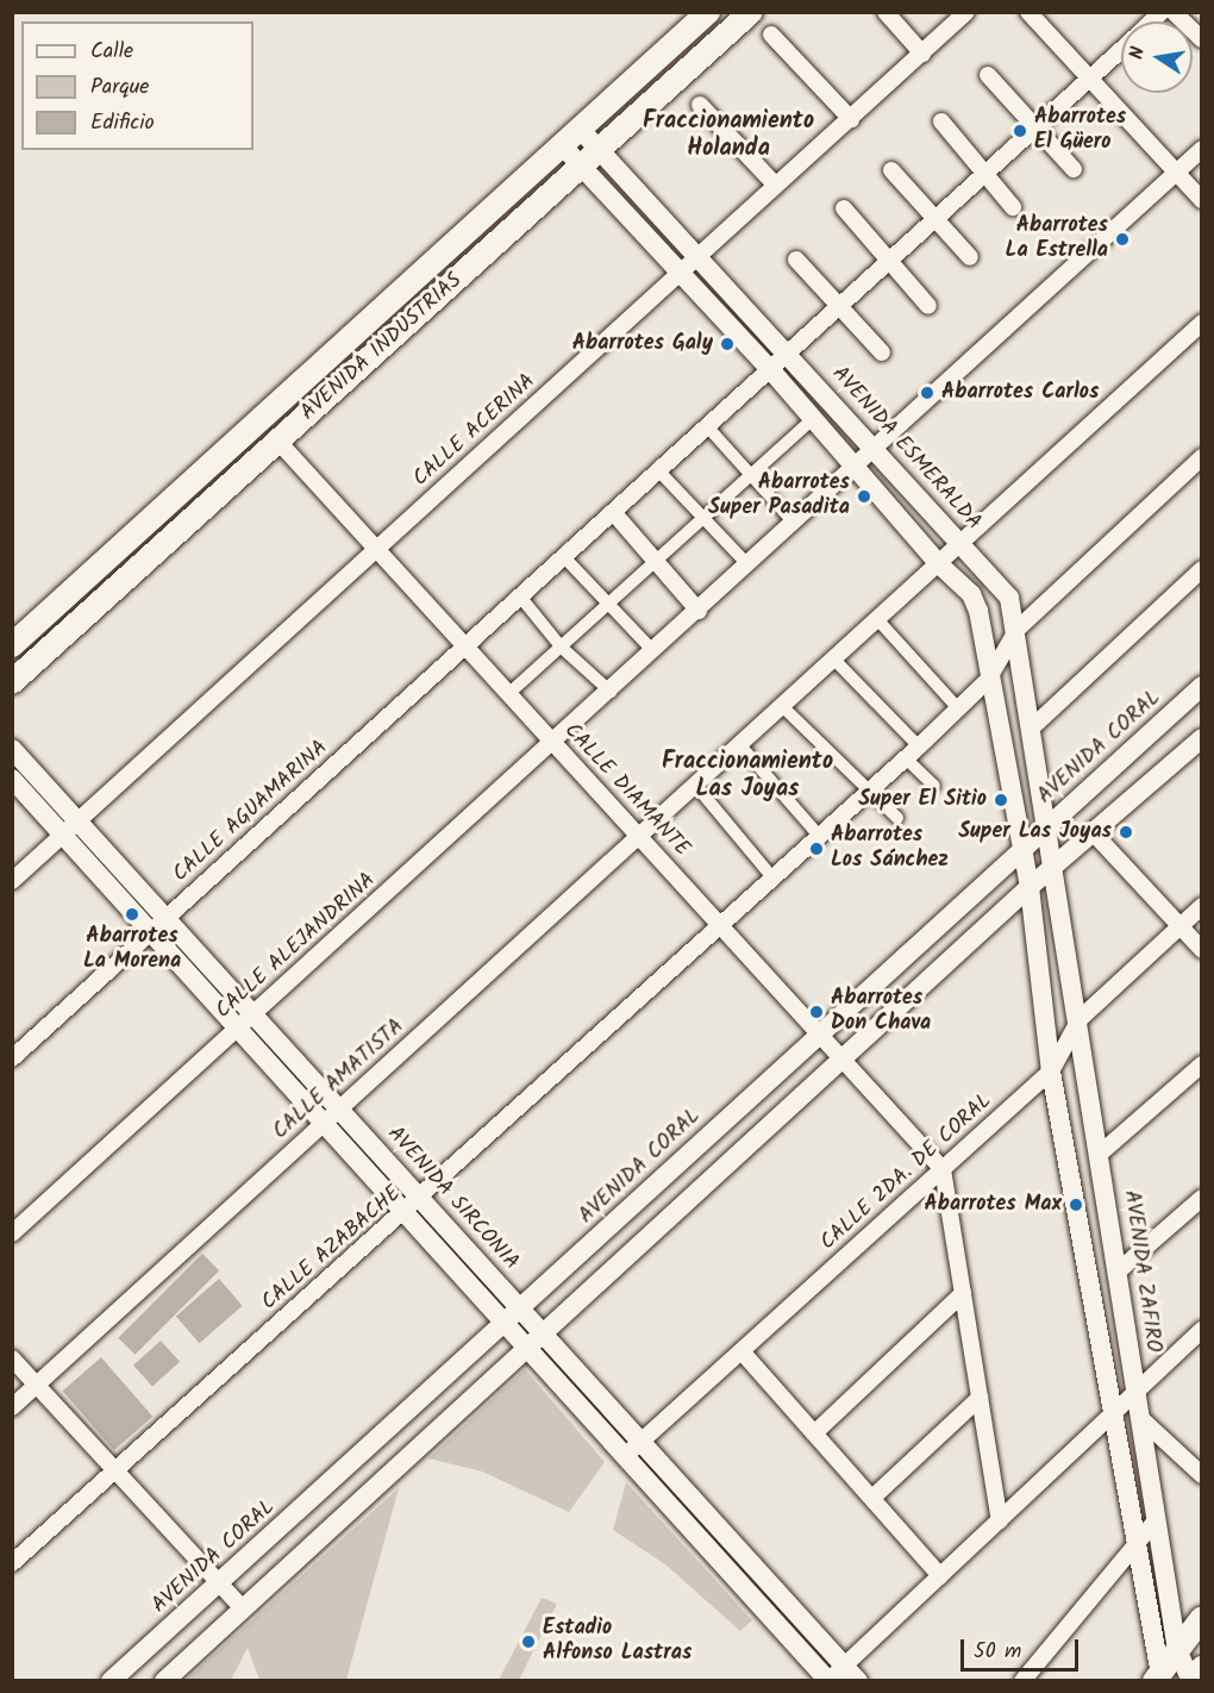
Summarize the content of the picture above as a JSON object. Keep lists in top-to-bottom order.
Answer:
{
  "streets": {
    "main road": ["AVENIDA INDUSTRIAS"],
    "street": [
      "CALLE ACERINA",
      "AVENIDA ESMERALDA",
      "AVENIDA CORAL",
      "CALLE DIAMANTE",
      "CALLE AGUAMARINA",
      "CALLE ALEJANDRINA",
      "CALLE AMATISTA",
      "CALLE 2DA. DE CORAL",
      "AVENIDA SIRCONIA",
      "CALLE AZABACHE",
      "AVENIDA ZAFIRO"
    ]
  },
  "crossings": [
    ["AVENIDA INDUSTRIAS", "AVENIDA ESMERALDA"],
    ["AVENIDA INDUSTRIAS", "CALLE DIAMANTE"],
    ["CALLE ACERINA", "AVENIDA ESMERALDA"],
    ["CALLE ACERINA", "CALLE DIAMANTE"],
    ["CALLE ACERINA", "AVENIDA SIRCONIA"],
    ["AVENIDA ESMERALDA", "AVENIDA CORAL"],
    ["AVENIDA ESMERALDA", "CALLE AGUAMARINA"],
    ["AVENIDA ESMERALDA", "CALLE ALEJANDRINA"],
    ["AVENIDA ESMERALDA", "CALLE AMATISTA"],
    ["AVENIDA ESMERALDA", "CALLE AZABACHE"],
    ["AVENIDA ESMERALDA", "AVENIDA ZAFIRO"],
    ["AVENIDA CORAL", "CALLE DIAMANTE"],
    ["AVENIDA CORAL", "AVENIDA SIRCONIA"],
    ["CALLE DIAMANTE", "CALLE AGUAMARINA"],
    ["CALLE DIAMANTE", "CALLE ALEJANDRINA"],
    ["CALLE DIAMANTE", "CALLE AMATISTA"],
    ["CALLE DIAMANTE", "CALLE 2DA. DE CORAL"],
    ["CALLE DIAMANTE", "CALLE AZABACHE"],
    ["CALLE AGUAMARINA", "AVENIDA SIRCONIA"],
    ["CALLE ALEJANDRINA", "AVENIDA SIRCONIA"],
    ["CALLE AMATISTA", "AVENIDA SIRCONIA"],
    ["CALLE 2DA. DE CORAL", "AVENIDA SIRCONIA"],
    ["CALLE 2DA. DE CORAL", "AVENIDA ZAFIRO"],
    ["AVENIDA SIRCONIA", "CALLE AZABACHE"]
  ],
  "districts": ["Fraccionamiento Holanda", "Fraccionamiento Las Joyas"],
  "places": [
    "Abarrotes El Güero",
    "Abarrotes La Estrella",
    "Abarrotes Galy",
    "Abarrotes Carlos",
    "Abarrotes Super Pasadita",
    "Super El Sitio",
    "Super Las Joyas",
    "Abarrotes Los Sánchez",
    "Abarrotes La Morena",
    "Abarrotes Don Chava",
    "Abarrotes Max",
    "Estadio Alfonso Lastras"
  ],
  "legend": ["Calle", "Parque", "Edificio"],
  "scale_bar": "50 m",
  "north": "left"
}
